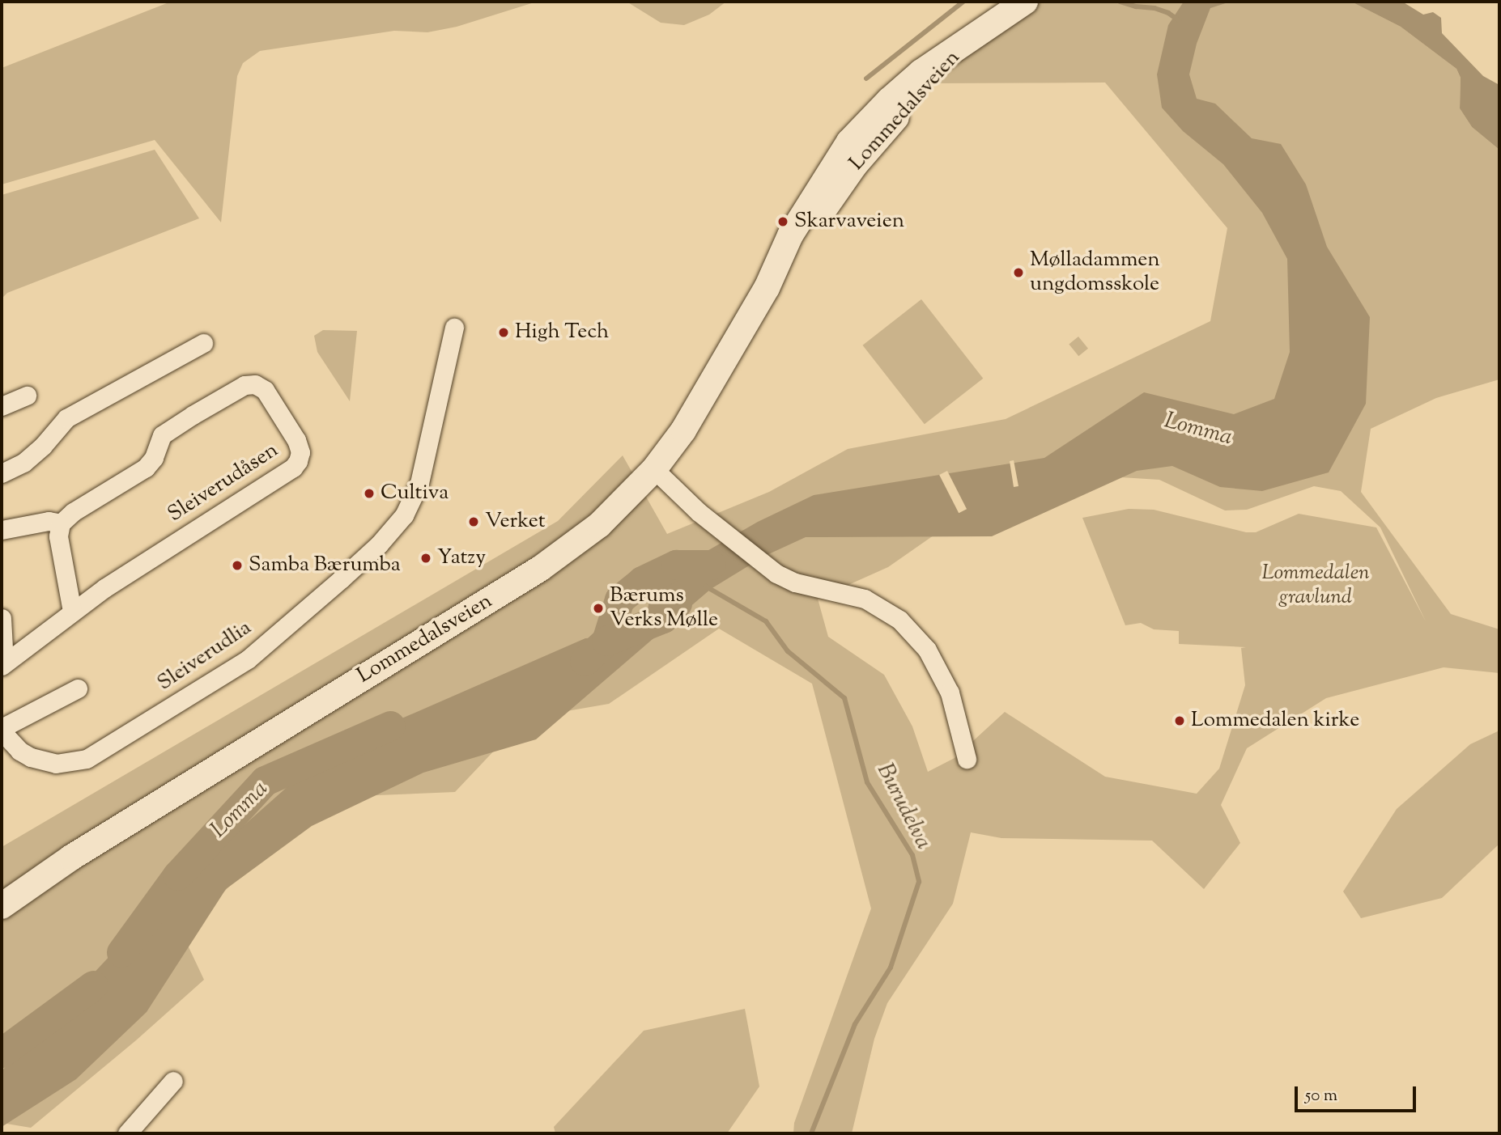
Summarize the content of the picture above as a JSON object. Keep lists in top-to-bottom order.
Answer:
{
  "streets": {
    "main road": ["Lommedalsveien"],
    "street": ["Sleiverudåsen", "Sleiverudlia"]
  },
  "water": ["Lomma", "Burudelva"],
  "parks": ["Lommedalen gravlund"],
  "places": [
    "Skarvaveien",
    "Mølladammen ungdomsskole",
    "High Tech",
    "Cultiva",
    "Verket",
    "Yatzy",
    "Samba Bærumba",
    "Bærums Verks Mølle",
    "Lommedalen kirke"
  ],
  "scale_bar": "50 m"
}
